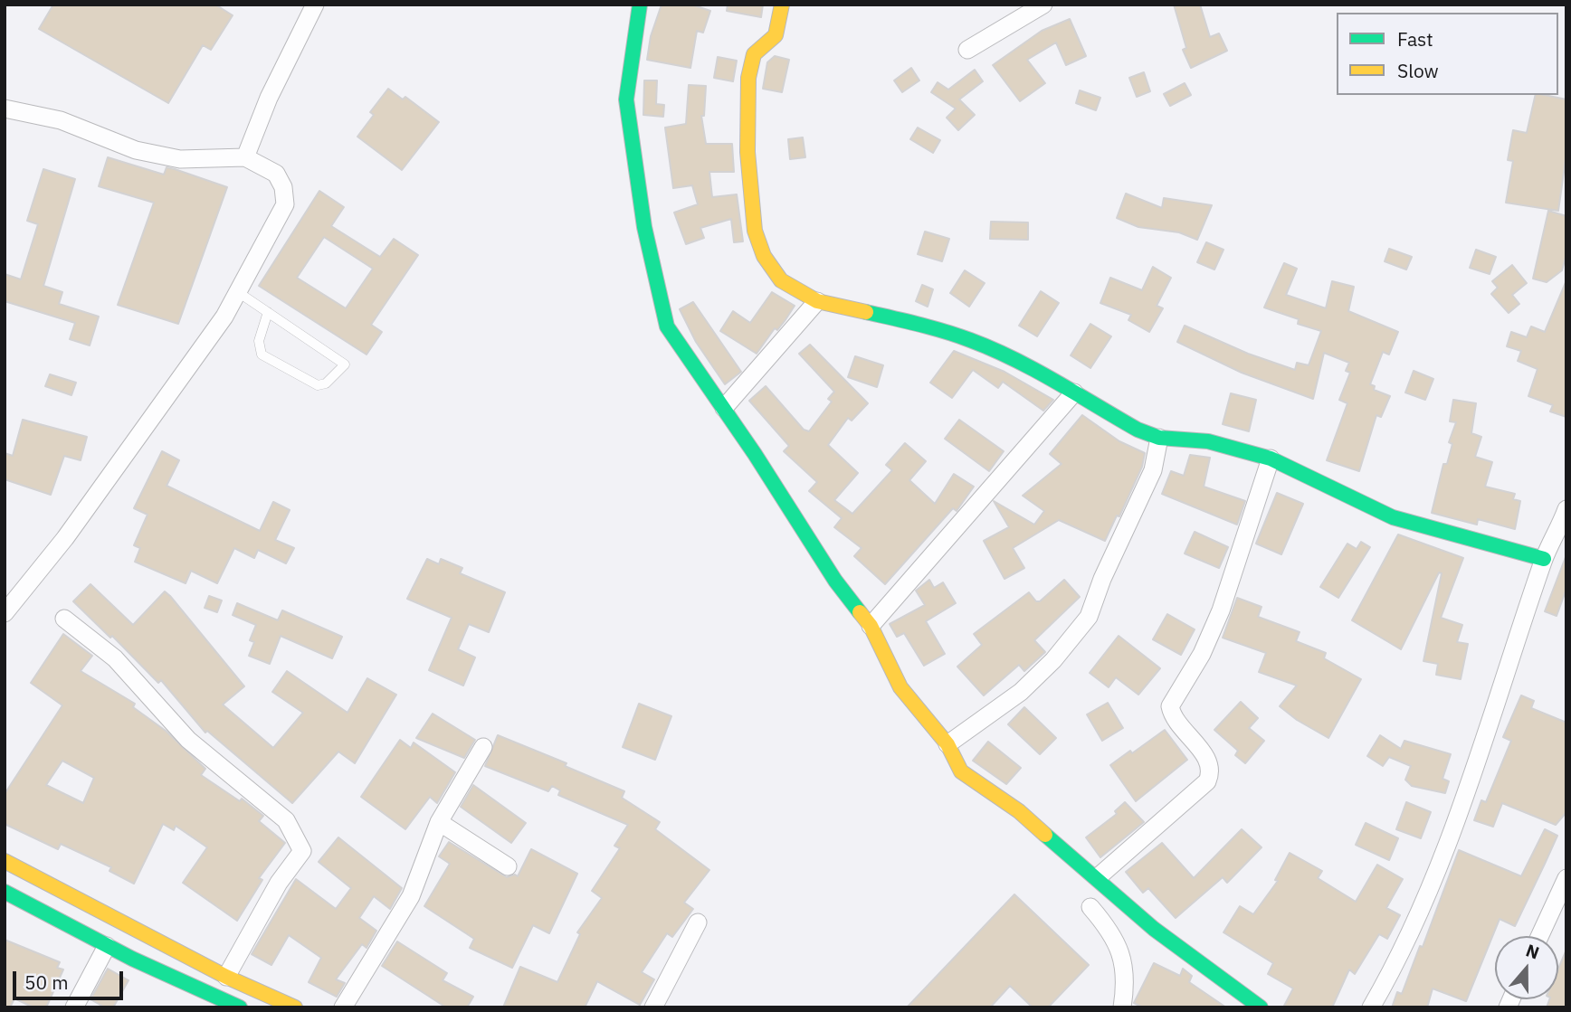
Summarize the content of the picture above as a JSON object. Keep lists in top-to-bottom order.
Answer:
{
  "legend": ["Fast", "Slow"],
  "scale_bar": "50 m",
  "north": "top"
}
